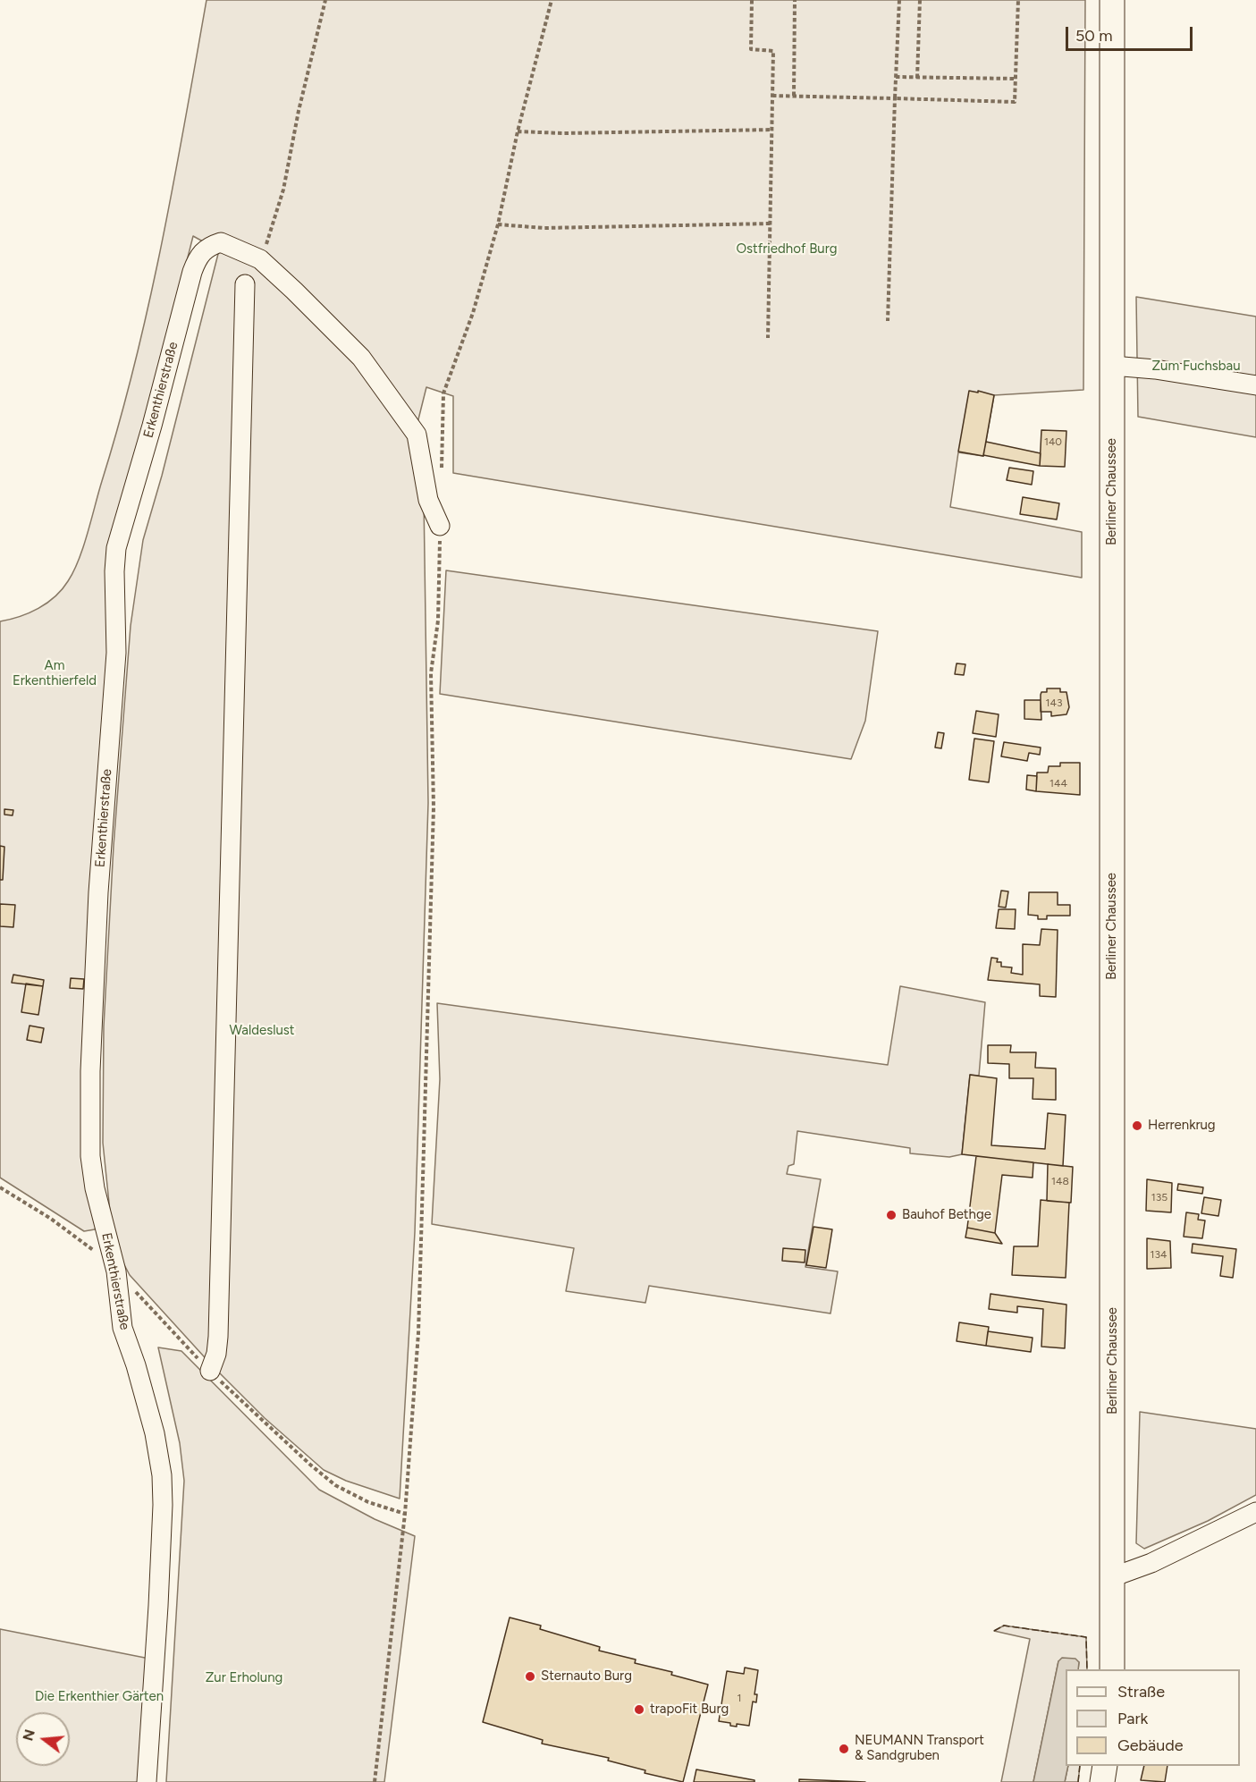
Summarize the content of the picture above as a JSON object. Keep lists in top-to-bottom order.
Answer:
{
  "streets": {
    "main road": ["Berliner Chaussee"],
    "street": ["Erkenthierstraße"]
  },
  "parks": [
    "Ostfriedhof Burg",
    "Zum Fuchsbau",
    "Am Erkenthierfeld",
    "Waldeslust",
    "Zur Erholung",
    "Die Erkenthier Gärten"
  ],
  "places": [
    "Herrenkrug",
    "Bauhof Bethge",
    "Sternauto Burg",
    "trapoFit Burg",
    "NEUMANN Transport & Sandgruben"
  ],
  "house_numbers": [
    "140",
    "143",
    "144",
    "148",
    "135",
    "134",
    "1"
  ],
  "legend": ["Straße", "Park", "Gebäude"],
  "scale_bar": "50 m",
  "north": "left"
}
